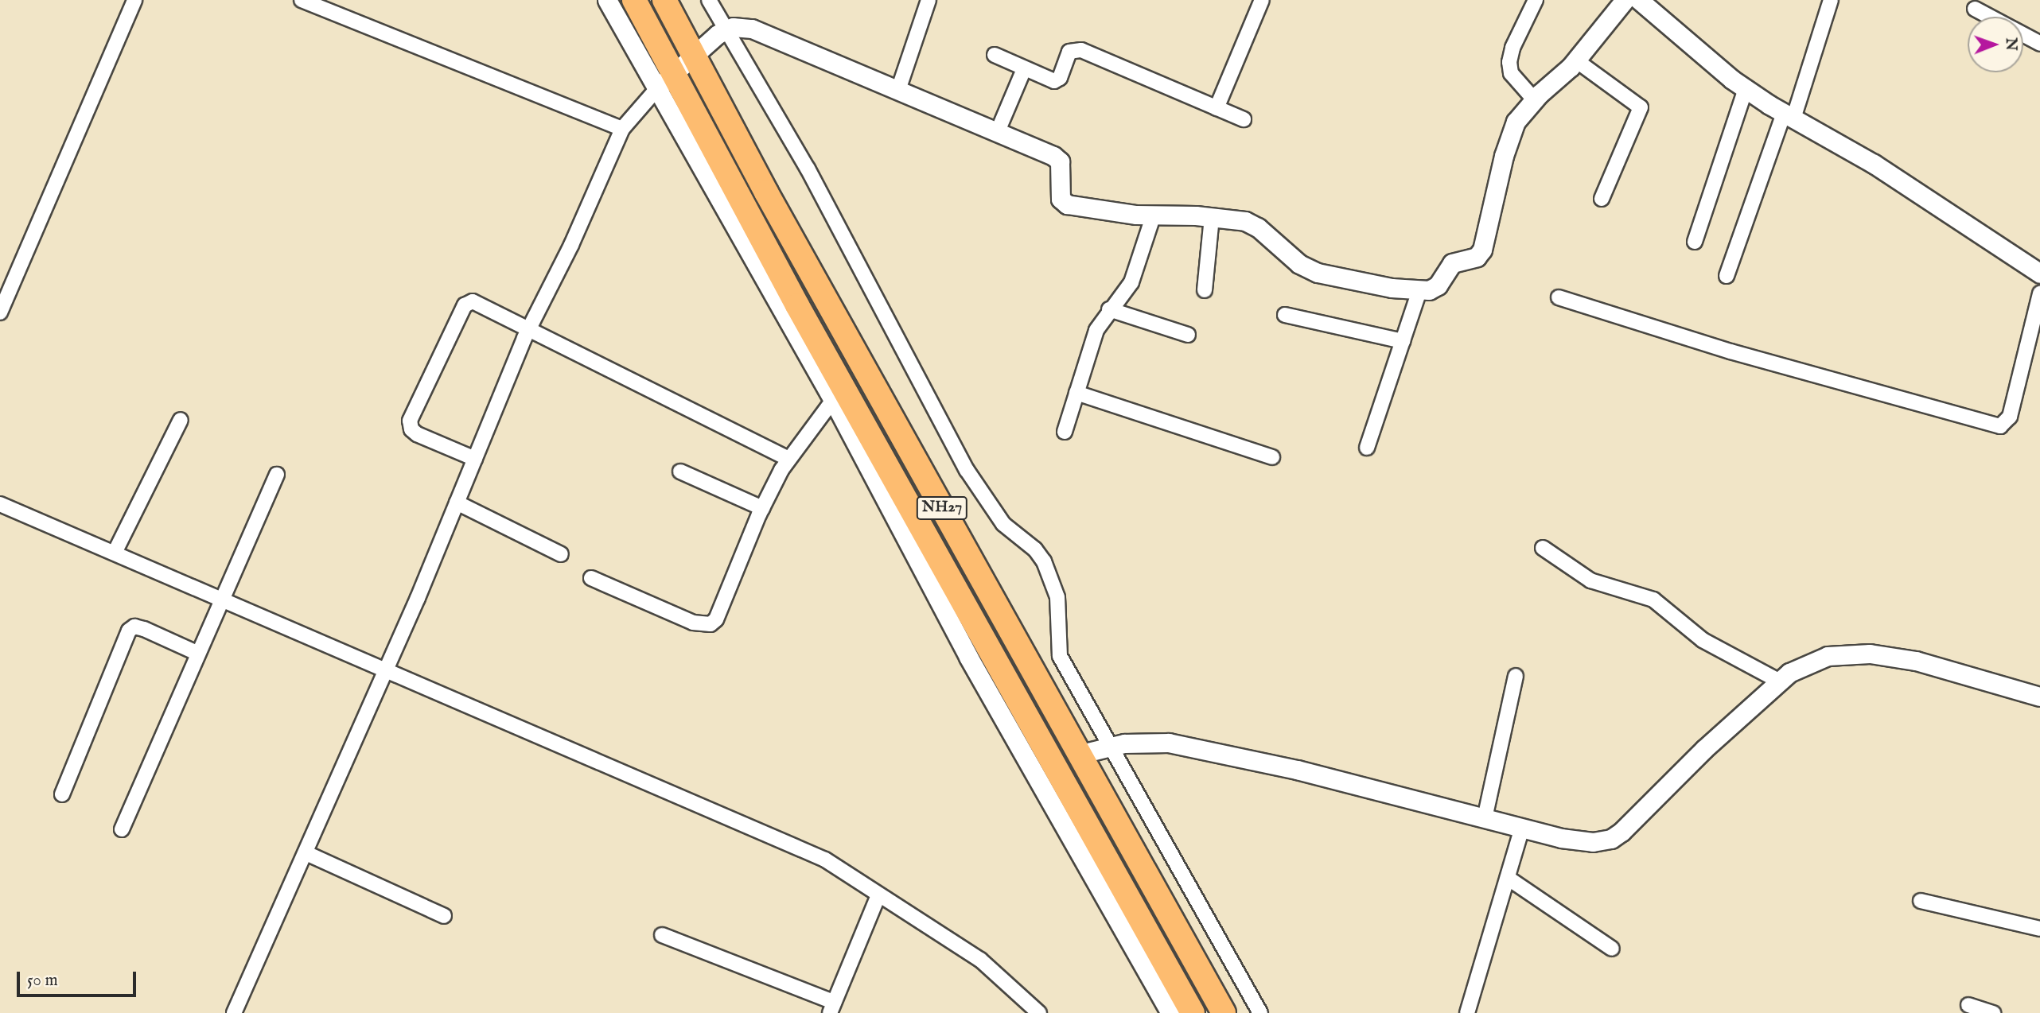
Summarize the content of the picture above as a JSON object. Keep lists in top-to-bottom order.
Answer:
{
  "streets": {
    "highway": ["NH27"]
  },
  "scale_bar": "50 m",
  "north": "right"
}
